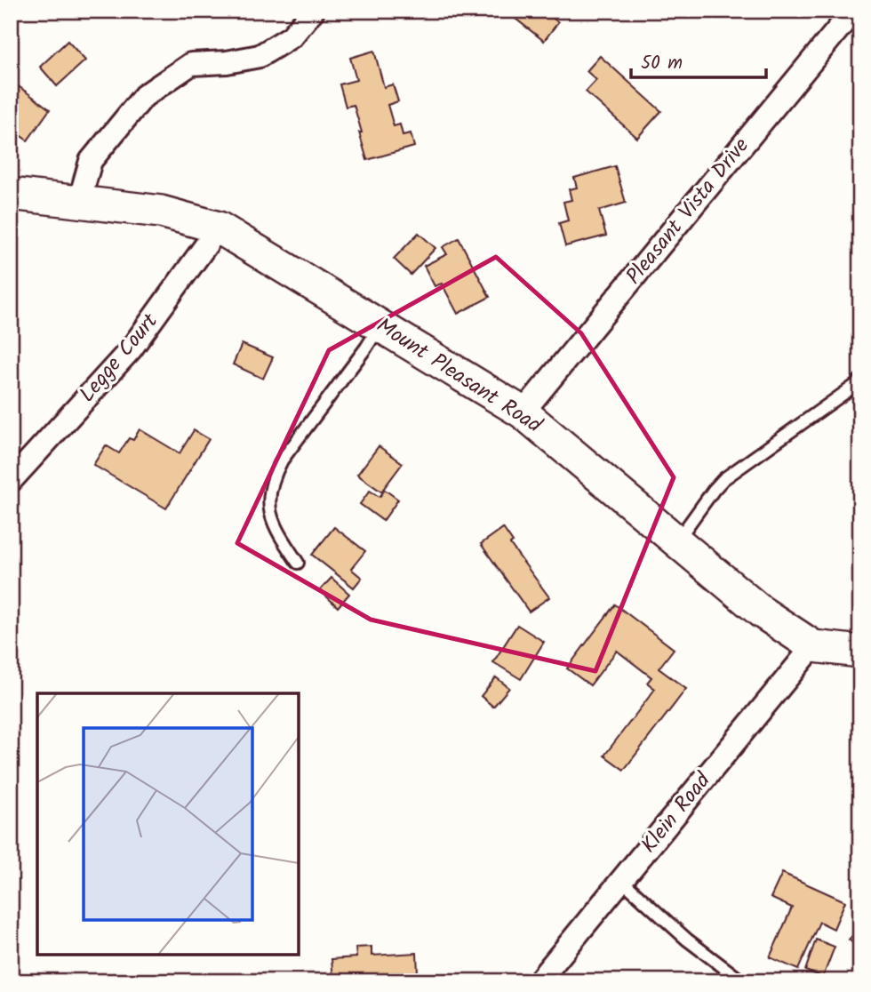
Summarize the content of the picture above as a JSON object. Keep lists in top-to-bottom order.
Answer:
{
  "streets": {
    "street": [
      "Pleasant Vista Drive",
      "Legge Court",
      "Mount Pleasant Road",
      "Klein Road"
    ]
  },
  "crossings": [
    ["Pleasant Vista Drive", "Mount Pleasant Road"],
    ["Legge Court", "Mount Pleasant Road"],
    ["Mount Pleasant Road", "Klein Road"]
  ],
  "scale_bar": "50 m"
}
